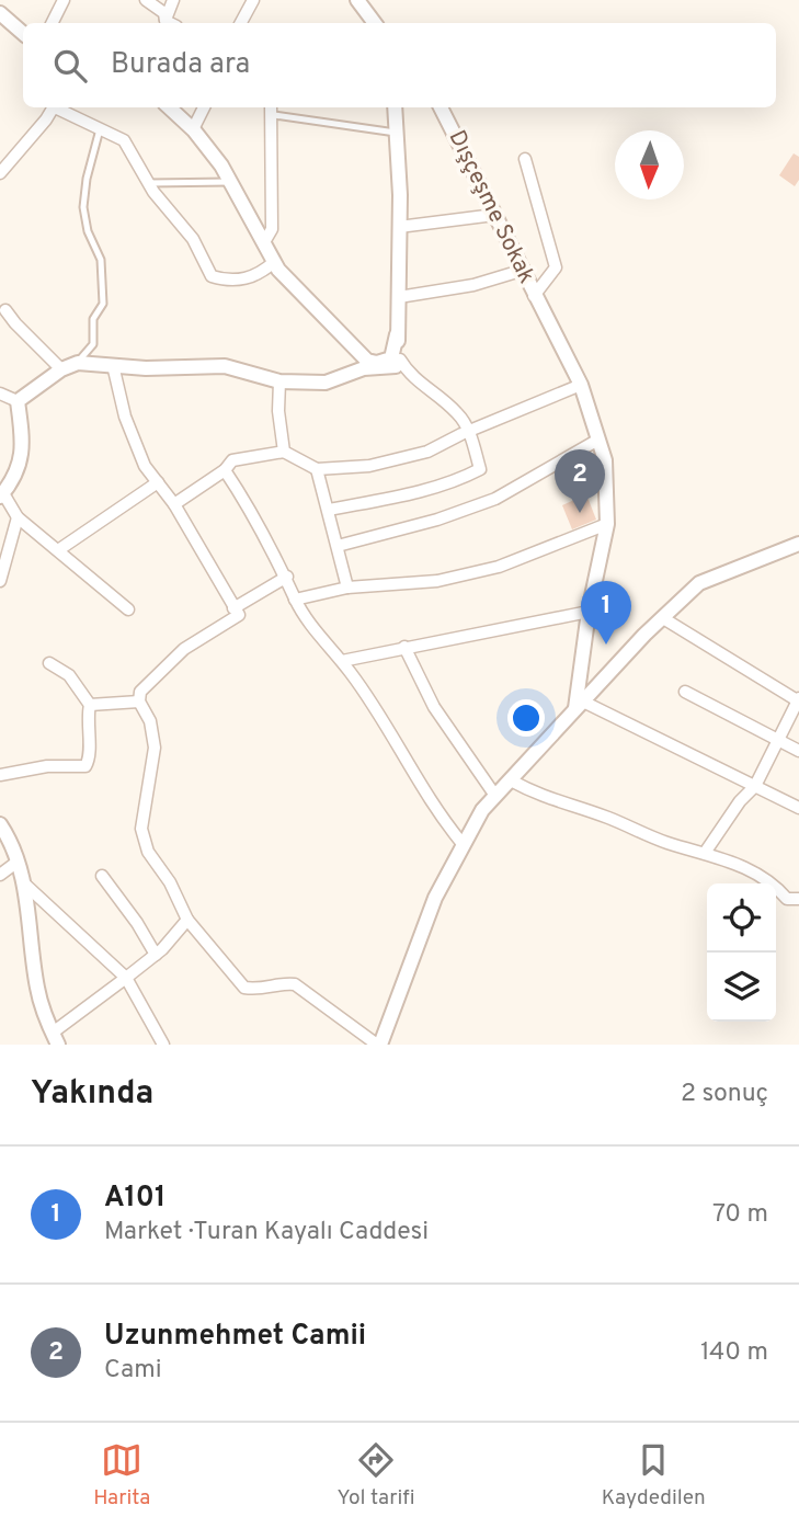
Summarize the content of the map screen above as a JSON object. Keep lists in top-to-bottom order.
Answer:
{
  "streets": {
    "street": ["Dışçeşme Sokak"]
  },
  "north": "bottom",
  "page": {
    "search": "Burada ara",
    "pins": ["2", "1"],
    "heading": ["Yakında", "2 sonuç"],
    "list": [
      {
        "mark": "1",
        "name": "A101",
        "note": "Market · Turan Kayalı Caddesi",
        "value": "70 m"
      },
      {
        "mark": "2",
        "name": "Uzunmehmet Camii",
        "note": "Cami",
        "value": "140 m"
      }
    ],
    "nav": ["Harita", "Yol tarifi", "Kaydedilen"]
  }
}
